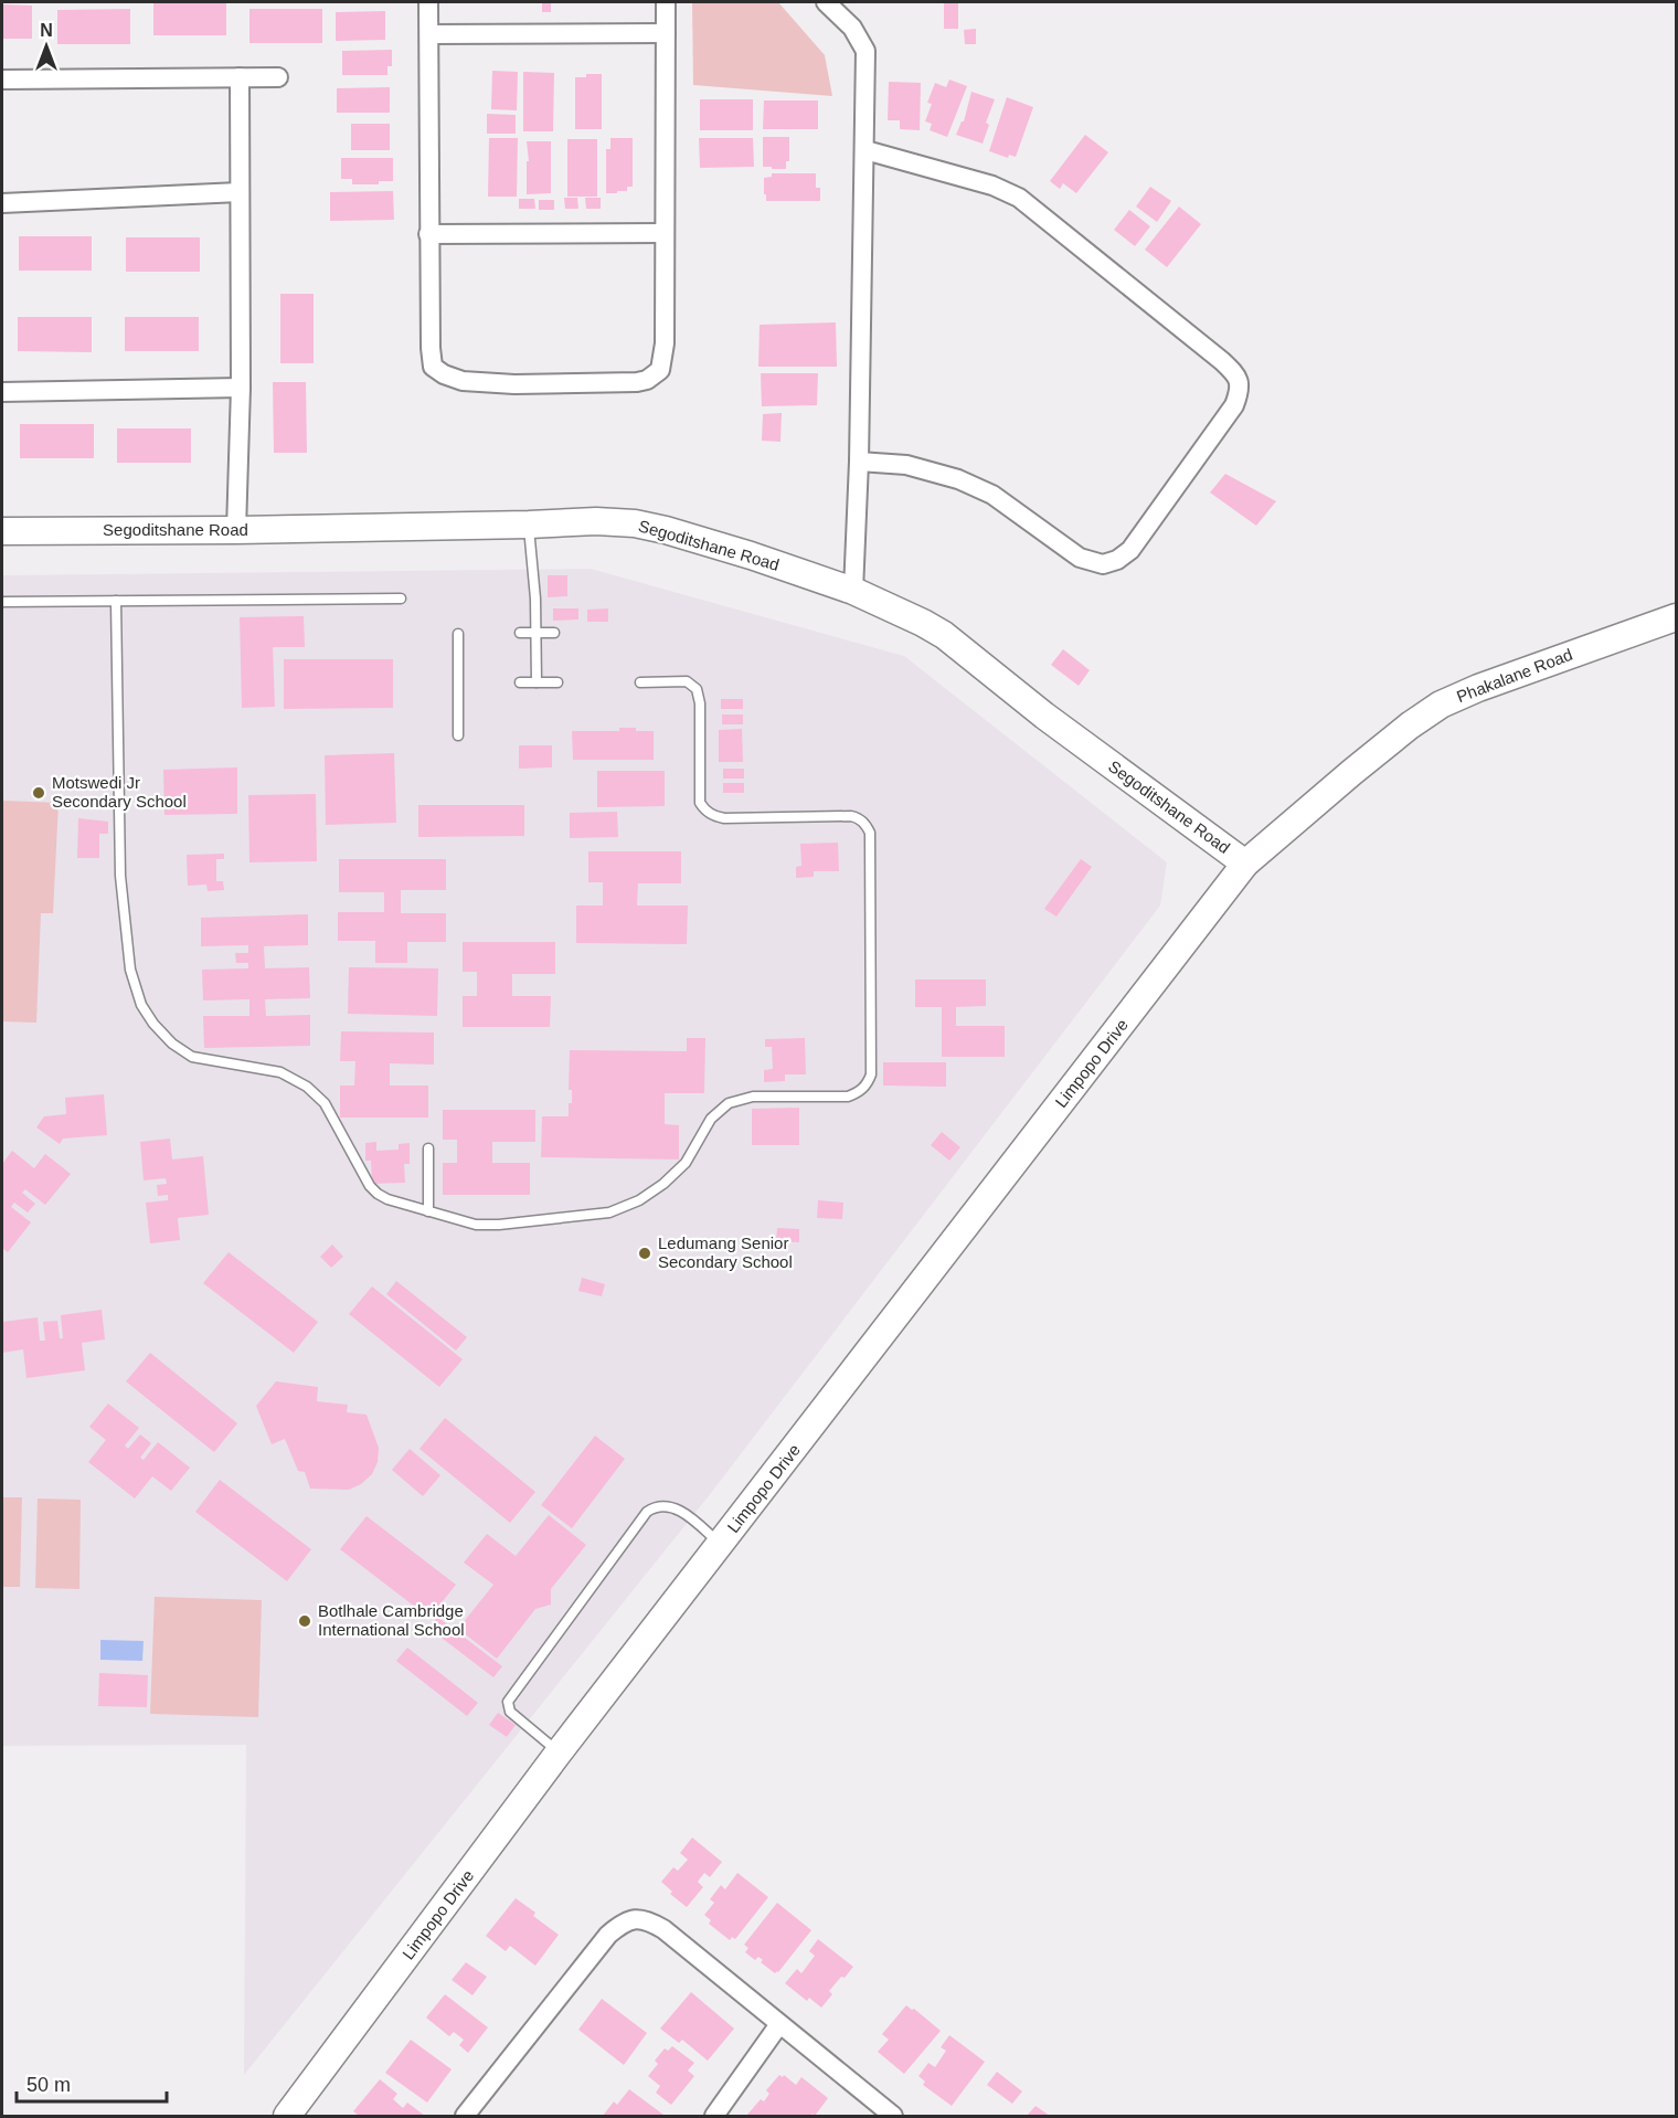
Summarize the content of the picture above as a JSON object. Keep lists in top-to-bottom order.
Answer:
{
  "streets": {
    "street": ["Segoditshane Road", "Phakalane Road", "Limpopo Drive"]
  },
  "crossings": [
    ["Segoditshane Road", "Phakalane Road"],
    ["Segoditshane Road", "Limpopo Drive"],
    ["Phakalane Road", "Limpopo Drive"]
  ],
  "places": ["Motswedi Jr Secondary School", "Ledumang Senior Secondary School", "Botlhale Cambridge International School"],
  "scale_bar": "50 m",
  "north": "top"
}
